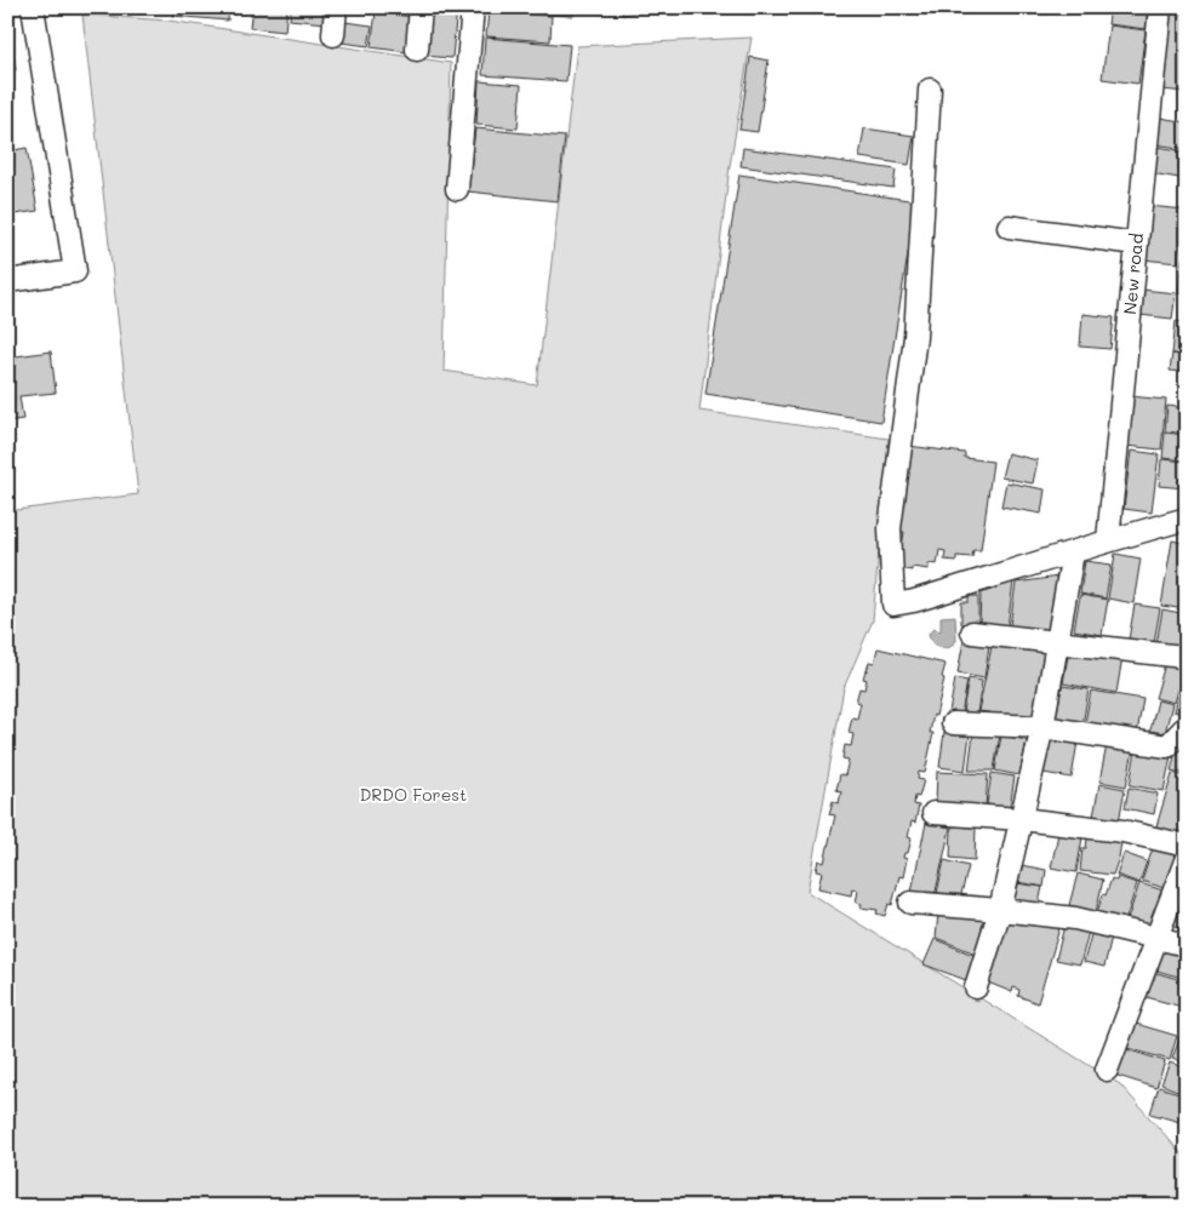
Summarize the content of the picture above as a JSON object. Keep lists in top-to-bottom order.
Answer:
{
  "streets": {
    "street": ["New road"]
  },
  "parks": ["DRDO Forest"]
}
